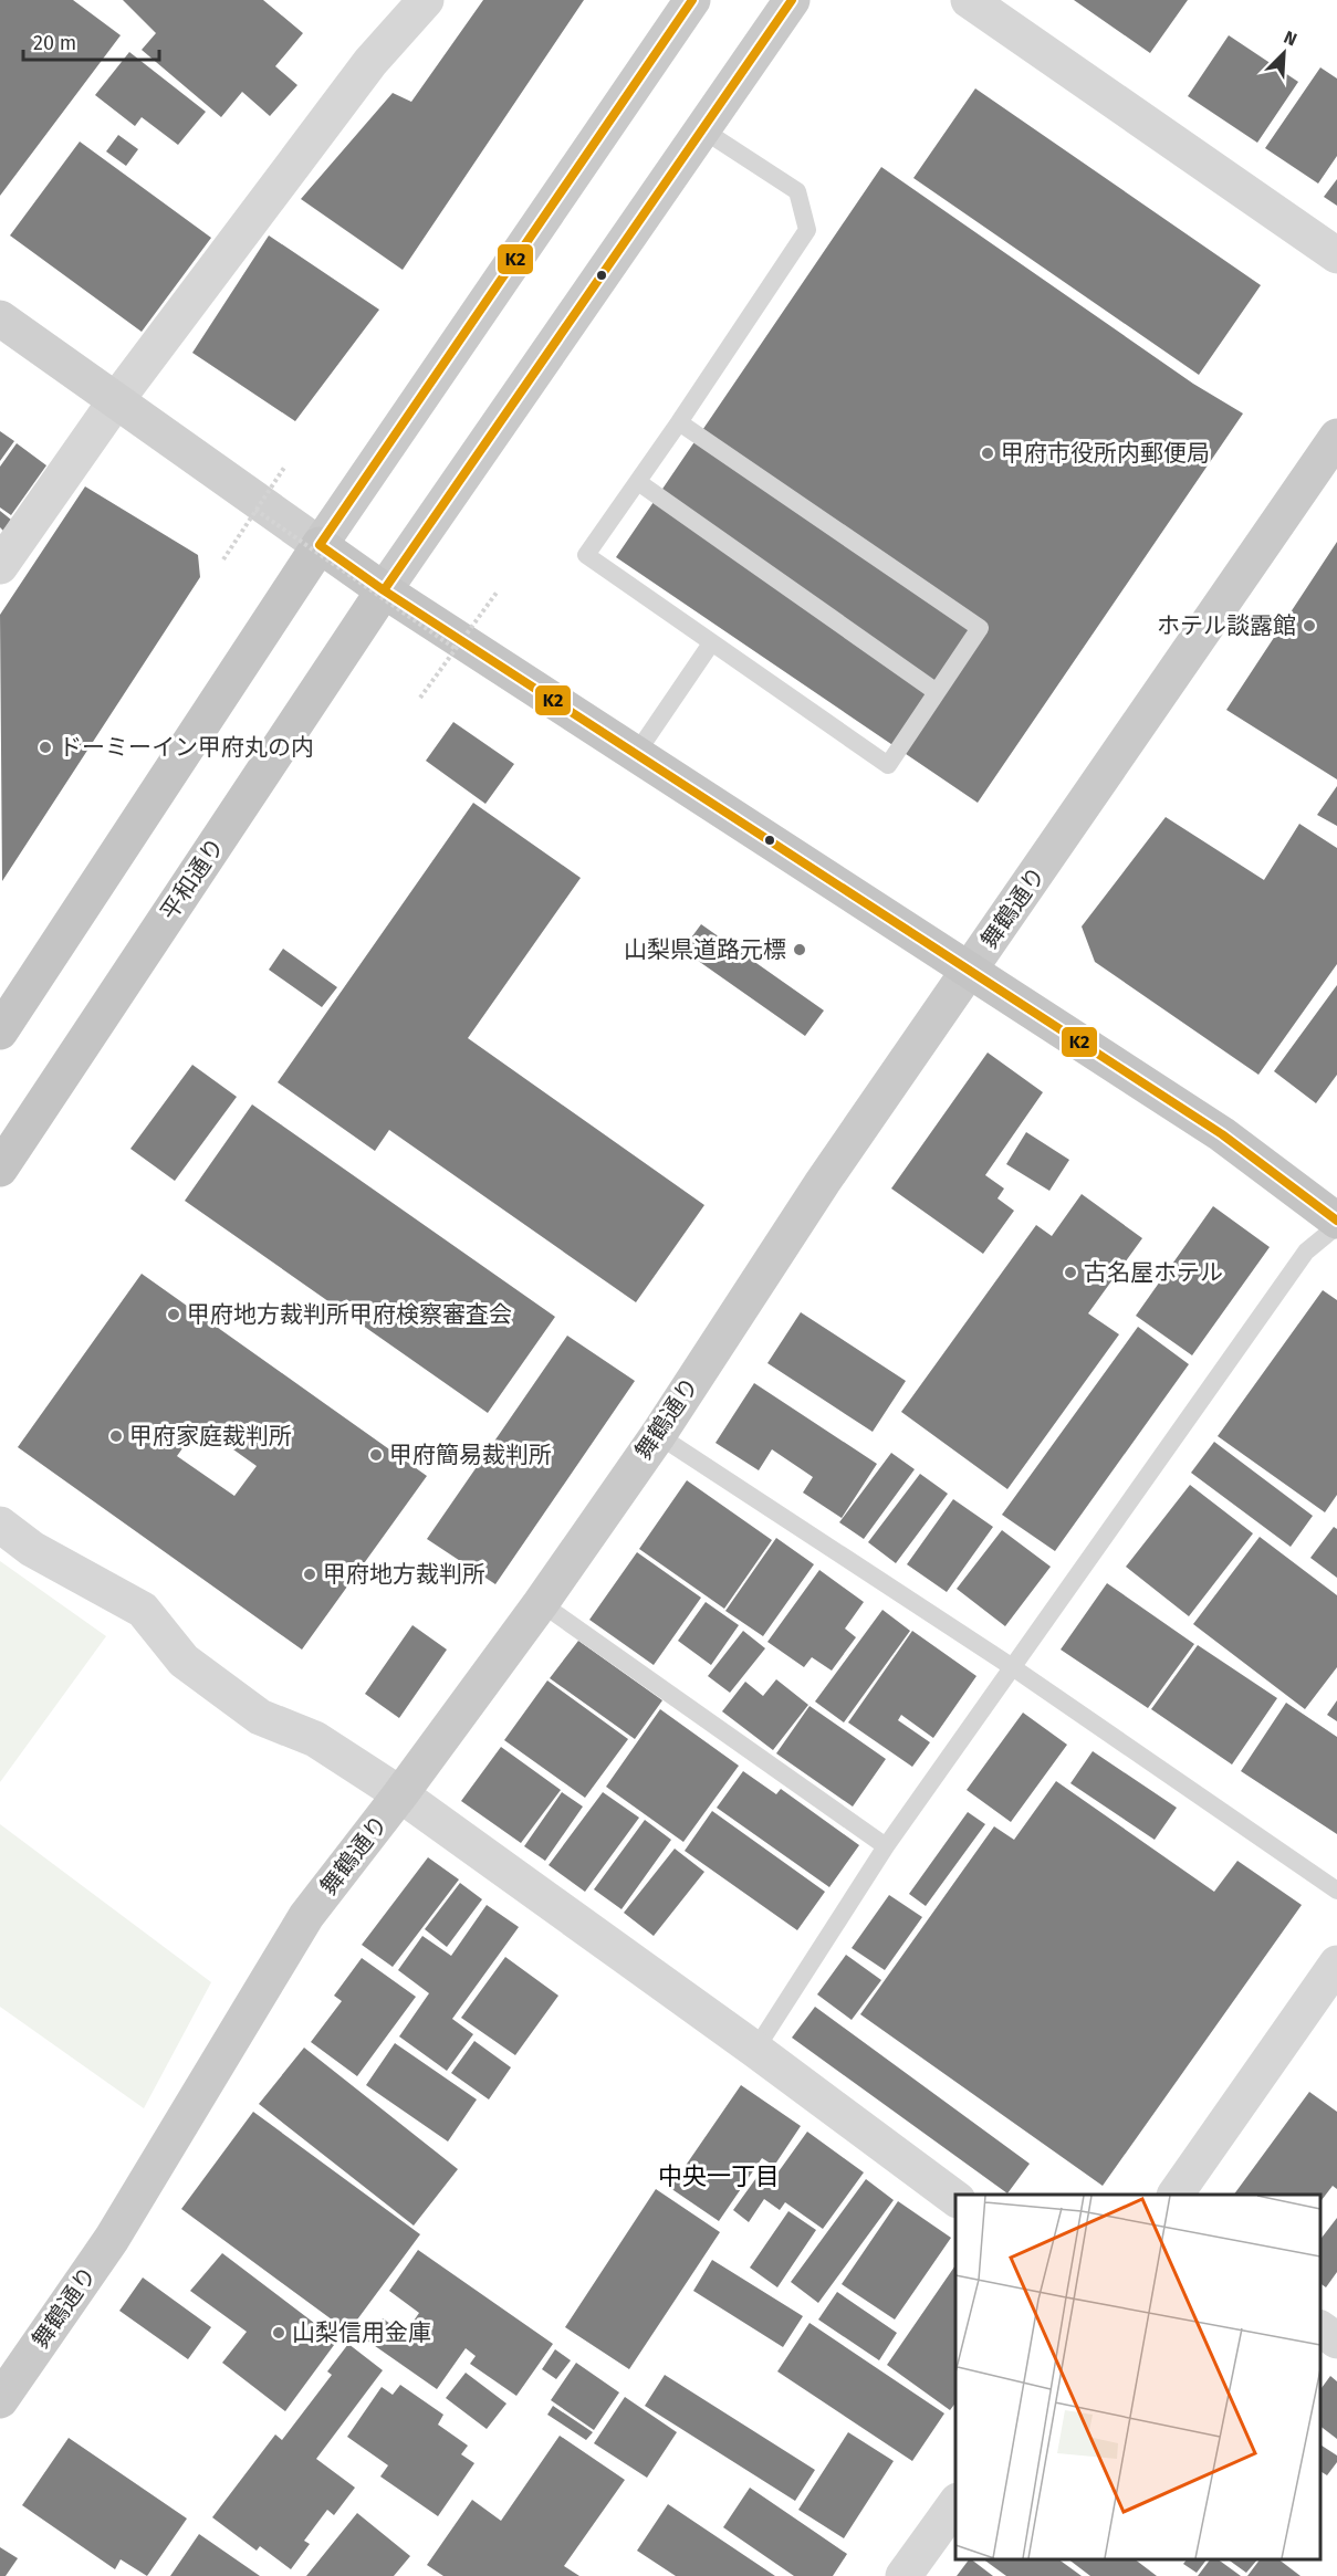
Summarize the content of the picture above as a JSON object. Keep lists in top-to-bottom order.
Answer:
{
  "streets": {
    "highway": ["平和通り"],
    "main road": ["舞鶴通り"]
  },
  "districts": ["中央一丁目"],
  "places": [
    "甲府市役所内郵便局",
    "ホテル談露館",
    "ドーミーイン甲府丸の内",
    "山梨県道路元標",
    "古名屋ホテル",
    "甲府地方裁判所甲府検察審査会",
    "甲府家庭裁判所",
    "甲府簡易裁判所",
    "甲府地方裁判所",
    "山梨信用金庫"
  ],
  "lines": ["transit line K2"],
  "scale_bar": "20 m",
  "north": "top right"
}
